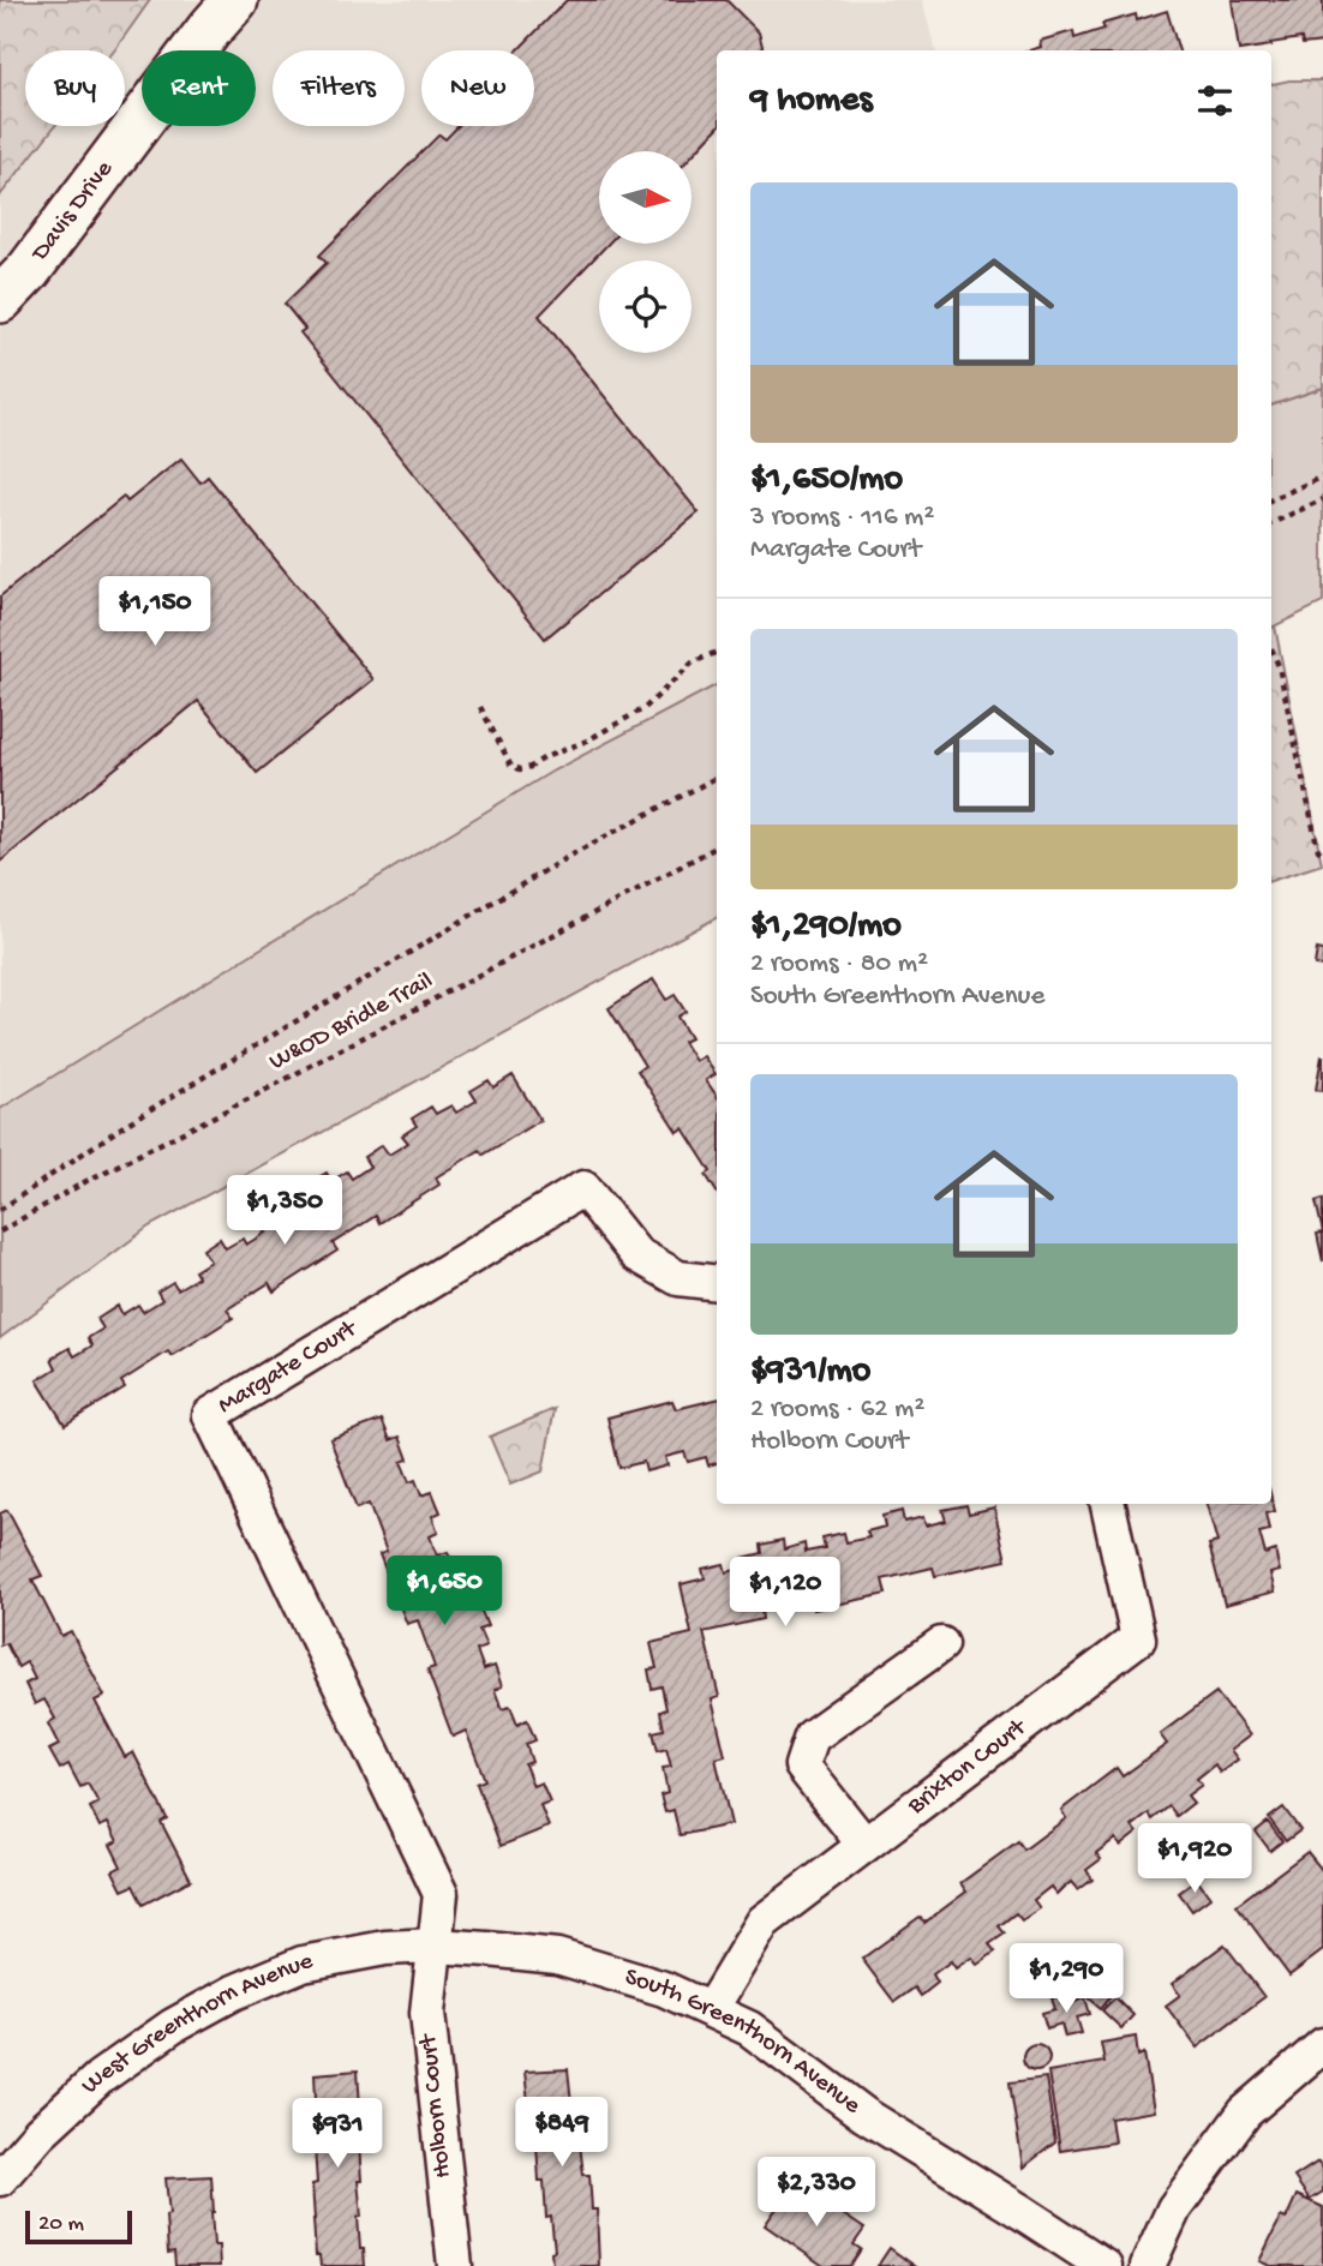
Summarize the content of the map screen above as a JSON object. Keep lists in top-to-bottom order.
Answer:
{
  "streets": {
    "main road": ["Davis Drive"],
    "street": [
      "Margate Court",
      "Brixton Court",
      "West Greenthorn Avenue",
      "South Greenthorn Avenue",
      "Holborn Court"
    ],
    "path": ["W&OD Bridle Trail"]
  },
  "crossings": [
    ["Margate Court", "West Greenthorn Avenue"],
    ["Margate Court", "South Greenthorn Avenue"],
    ["Margate Court", "Holborn Court"],
    ["Brixton Court", "South Greenthorn Avenue"],
    ["West Greenthorn Avenue", "South Greenthorn Avenue"],
    ["West Greenthorn Avenue", "Holborn Court"],
    ["South Greenthorn Avenue", "Holborn Court"]
  ],
  "scale_bar": "20 m",
  "north": "right",
  "page": {
    "chip": [
      "Buy",
      "Rent",
      "Filters",
      "New"
    ],
    "heading": "9 homes",
    "list": [
      {
        "name": "$1,650/mo",
        "note": "3 rooms · 116 m² · Margate Court"
      },
      {
        "name": "$1,290/mo",
        "note": "2 rooms · 80 m² · South Greenthorn Avenue"
      },
      {
        "name": "$931/mo",
        "note": "2 rooms · 62 m² · Holborn Court"
      }
    ],
    "price": [
      "$1,150",
      "$1,350",
      "$1,650",
      "$1,120",
      "$1,920",
      "$1,290",
      "$849",
      "$931",
      "$2,330"
    ],
    "scale": "20 m"
  }
}
